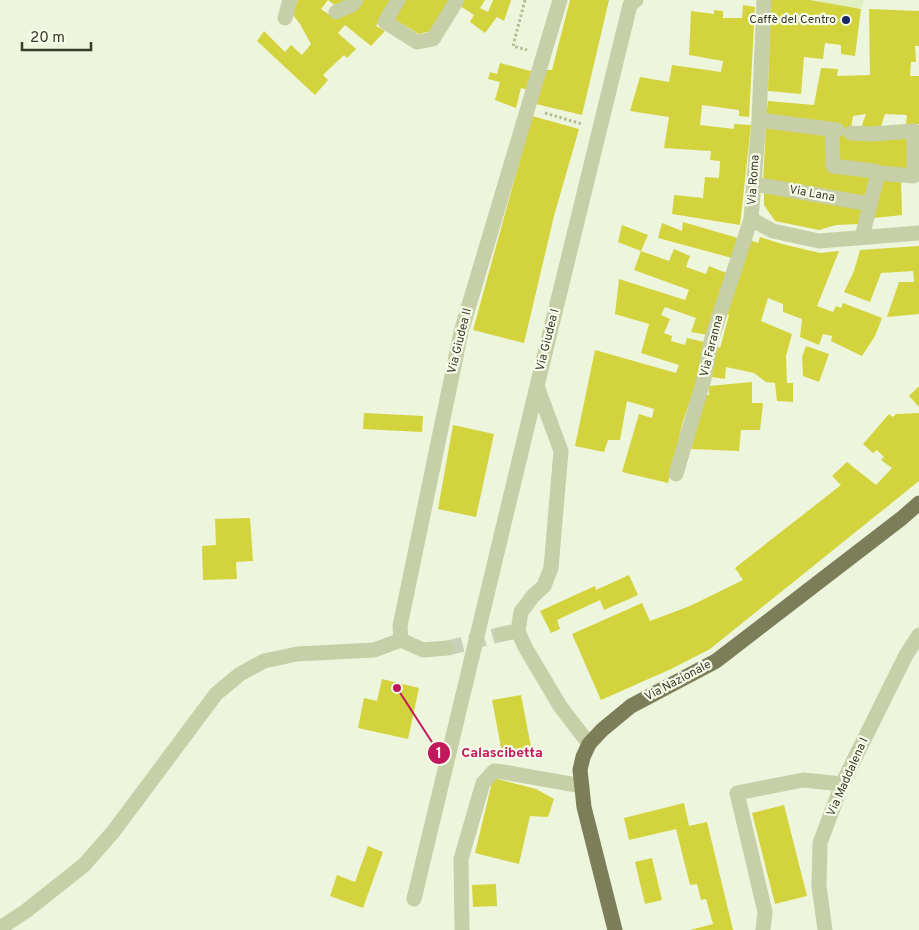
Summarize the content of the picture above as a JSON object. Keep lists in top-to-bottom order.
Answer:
{
  "streets": {
    "main road": ["Via Nazionale"],
    "street": [
      "Via Roma",
      "Via Lana",
      "Via Giudea I",
      "Via Giudea II",
      "Via Faranna",
      "Via Maddalena I"
    ]
  },
  "crossings": [
    ["Via Roma", "Via Lana"],
    ["Via Roma", "Via Faranna"]
  ],
  "places": ["Caffè del Centro", "Calascibetta"],
  "scale_bar": "20 m"
}
